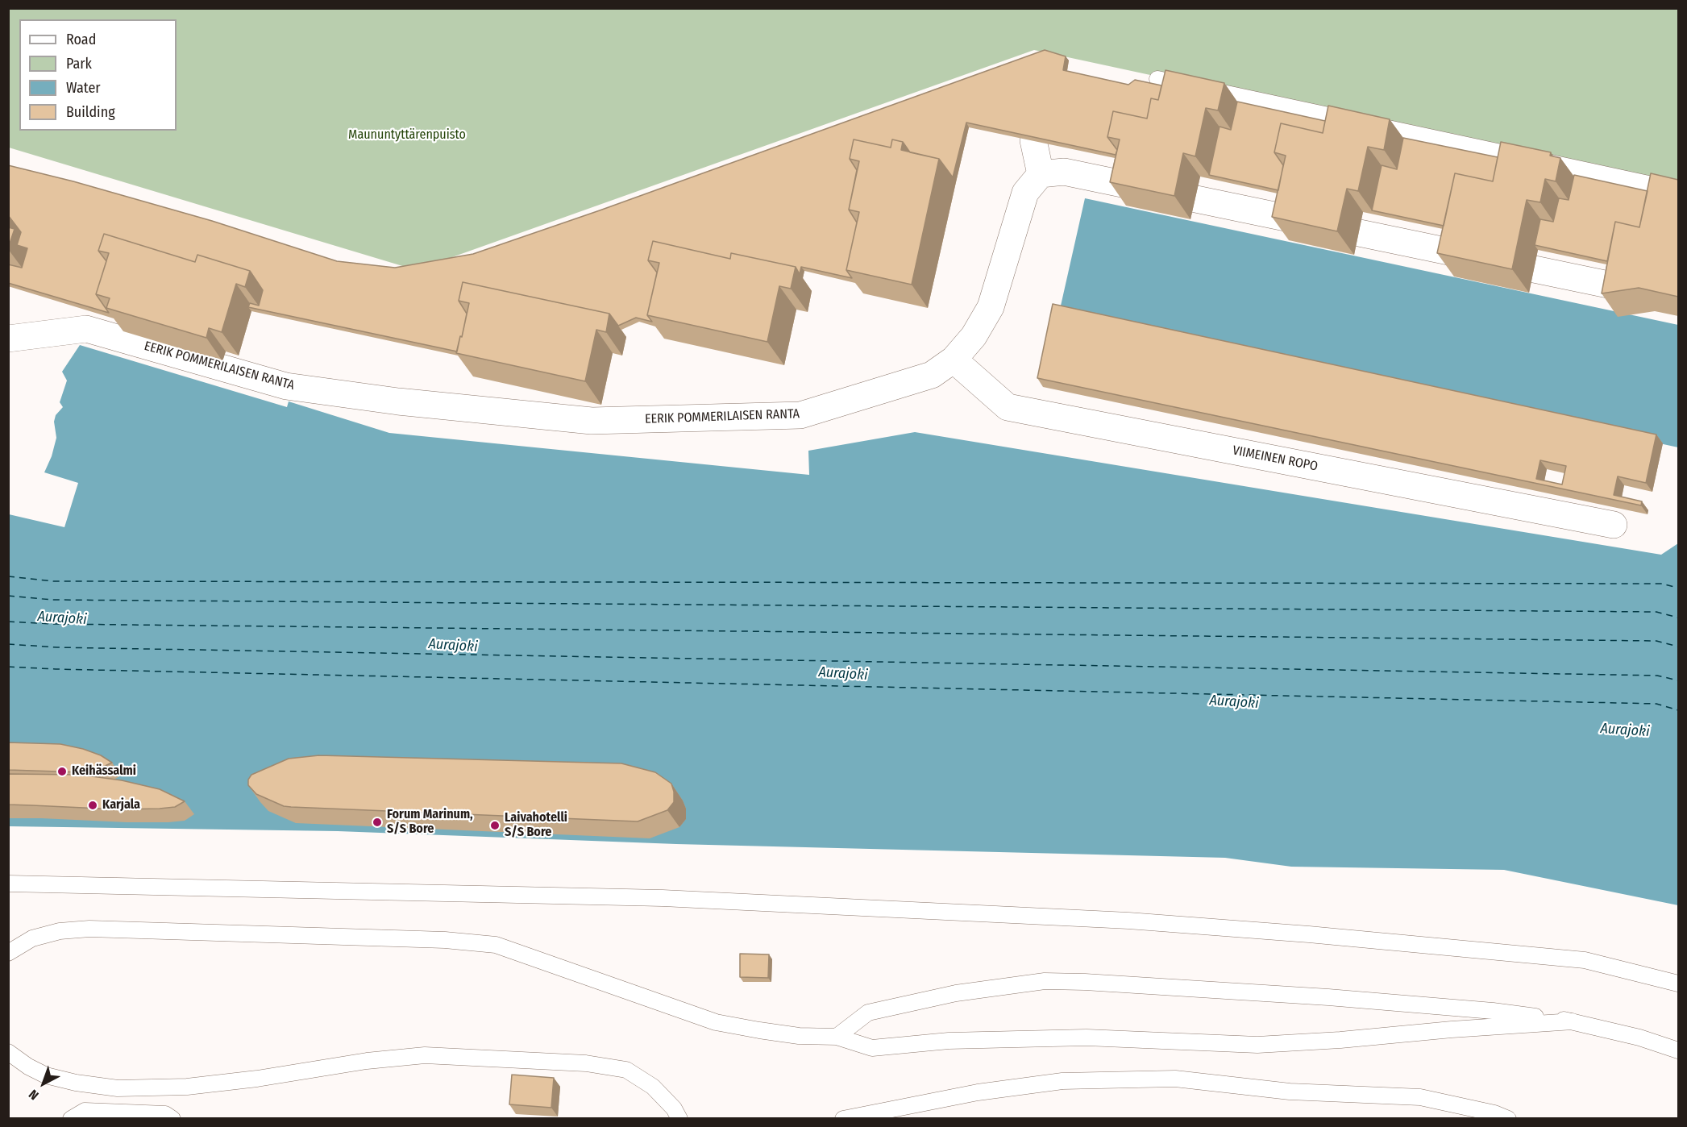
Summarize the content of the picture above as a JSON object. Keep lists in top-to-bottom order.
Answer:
{
  "streets": {
    "street": ["EERIK POMMERILAISEN RANTA", "VIIMEINEN ROPO"]
  },
  "crossings": [
    ["EERIK POMMERILAISEN RANTA", "VIIMEINEN ROPO"]
  ],
  "water": ["Aurajoki"],
  "parks": ["Maununtyttärenpuisto"],
  "places": [
    "Keihässalmi",
    "Karjala",
    "Forum Marinum, S/S Bore",
    "Laivahotelli S/S Bore"
  ],
  "legend": [
    "Road",
    "Park",
    "Water",
    "Building"
  ],
  "north": "bottom left"
}
